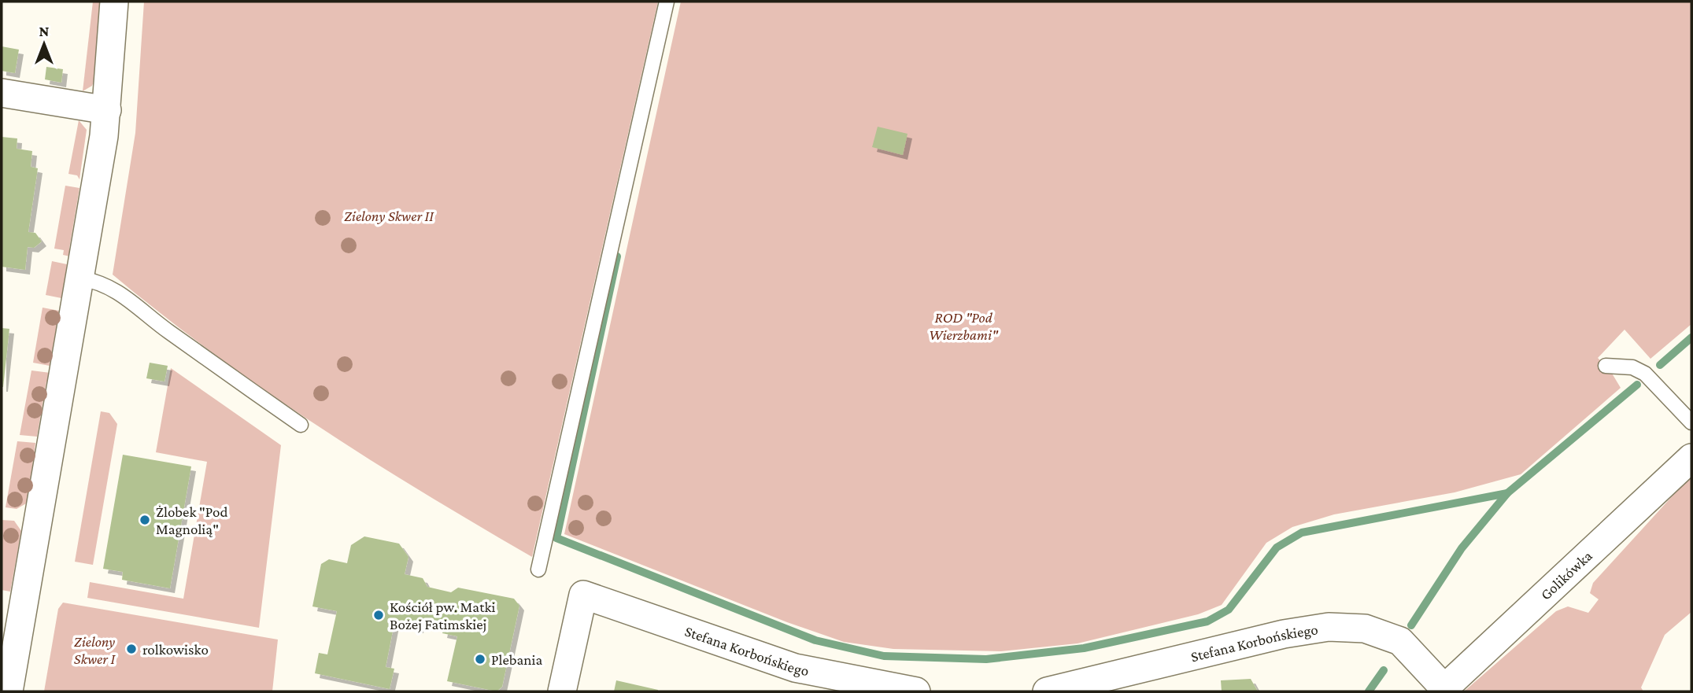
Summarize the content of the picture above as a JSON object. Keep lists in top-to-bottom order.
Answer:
{
  "streets": {
    "street": ["Golikówka", "Stefana Korbońskiego"]
  },
  "crossings": [
    ["Golikówka", "Stefana Korbońskiego"]
  ],
  "parks": ["Zielony Skwer II", "ROD \"Pod Wierzbami\"", "Zielony Skwer I"],
  "places": [
    "Żlobek \"Pod Magnolią\"",
    "Kościół pw. Matki Bożej Fatimskiej",
    "rolkowisko",
    "Plebania"
  ],
  "north": "top"
}
